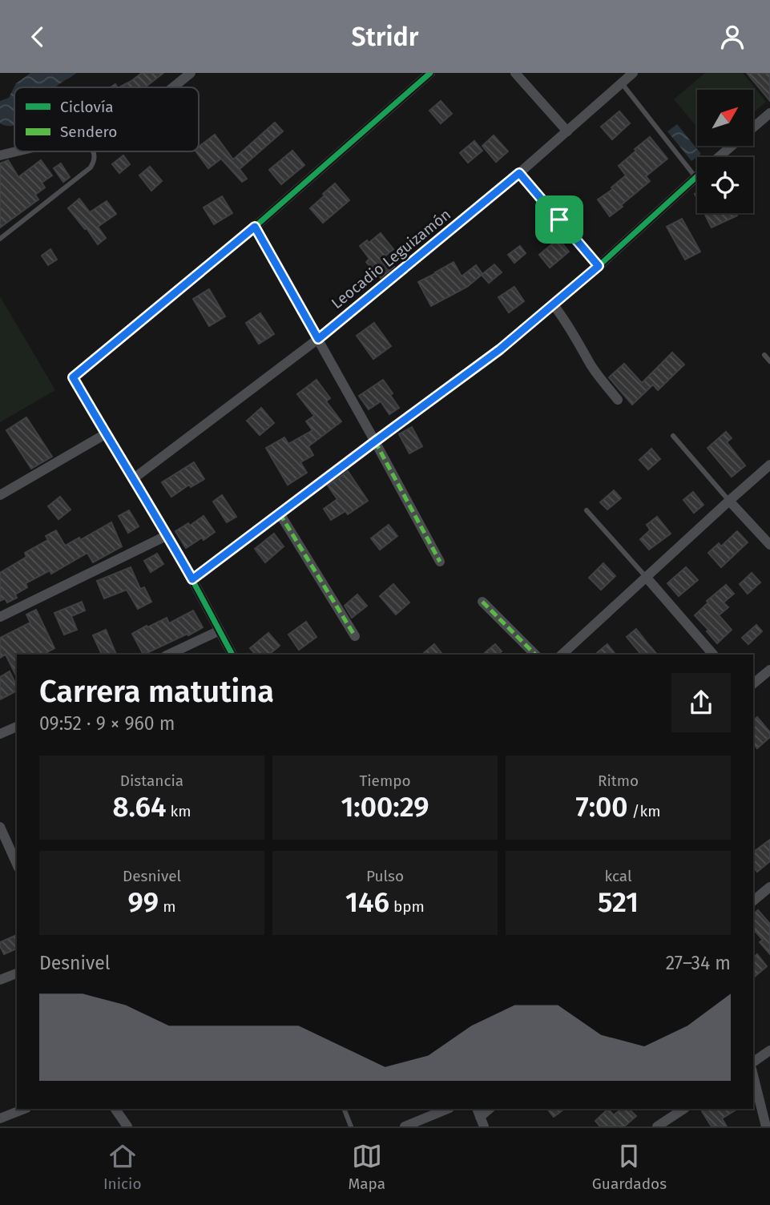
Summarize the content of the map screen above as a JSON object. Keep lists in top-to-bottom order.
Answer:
{
  "streets": {
    "street": ["Leocadio Leguizamón"]
  },
  "legend": ["Ciclovía", "Sendero"],
  "north": "top right",
  "page": {
    "header": "Stridr",
    "heading": ["Carrera matutina", "09:52 · 9 × 960 m"],
    "stats": [
      ["Distancia", "8.64 km"],
      ["Tiempo", "1:00:29"],
      ["Ritmo", "7:00 /km"],
      ["Desnivel", "99 m"],
      ["Pulso", "146 bpm"],
      ["kcal", "521"]
    ],
    "chart": ["Desnivel", "27–34 m"],
    "tabs": ["Inicio", "Mapa", "Guardados"]
  }
}
